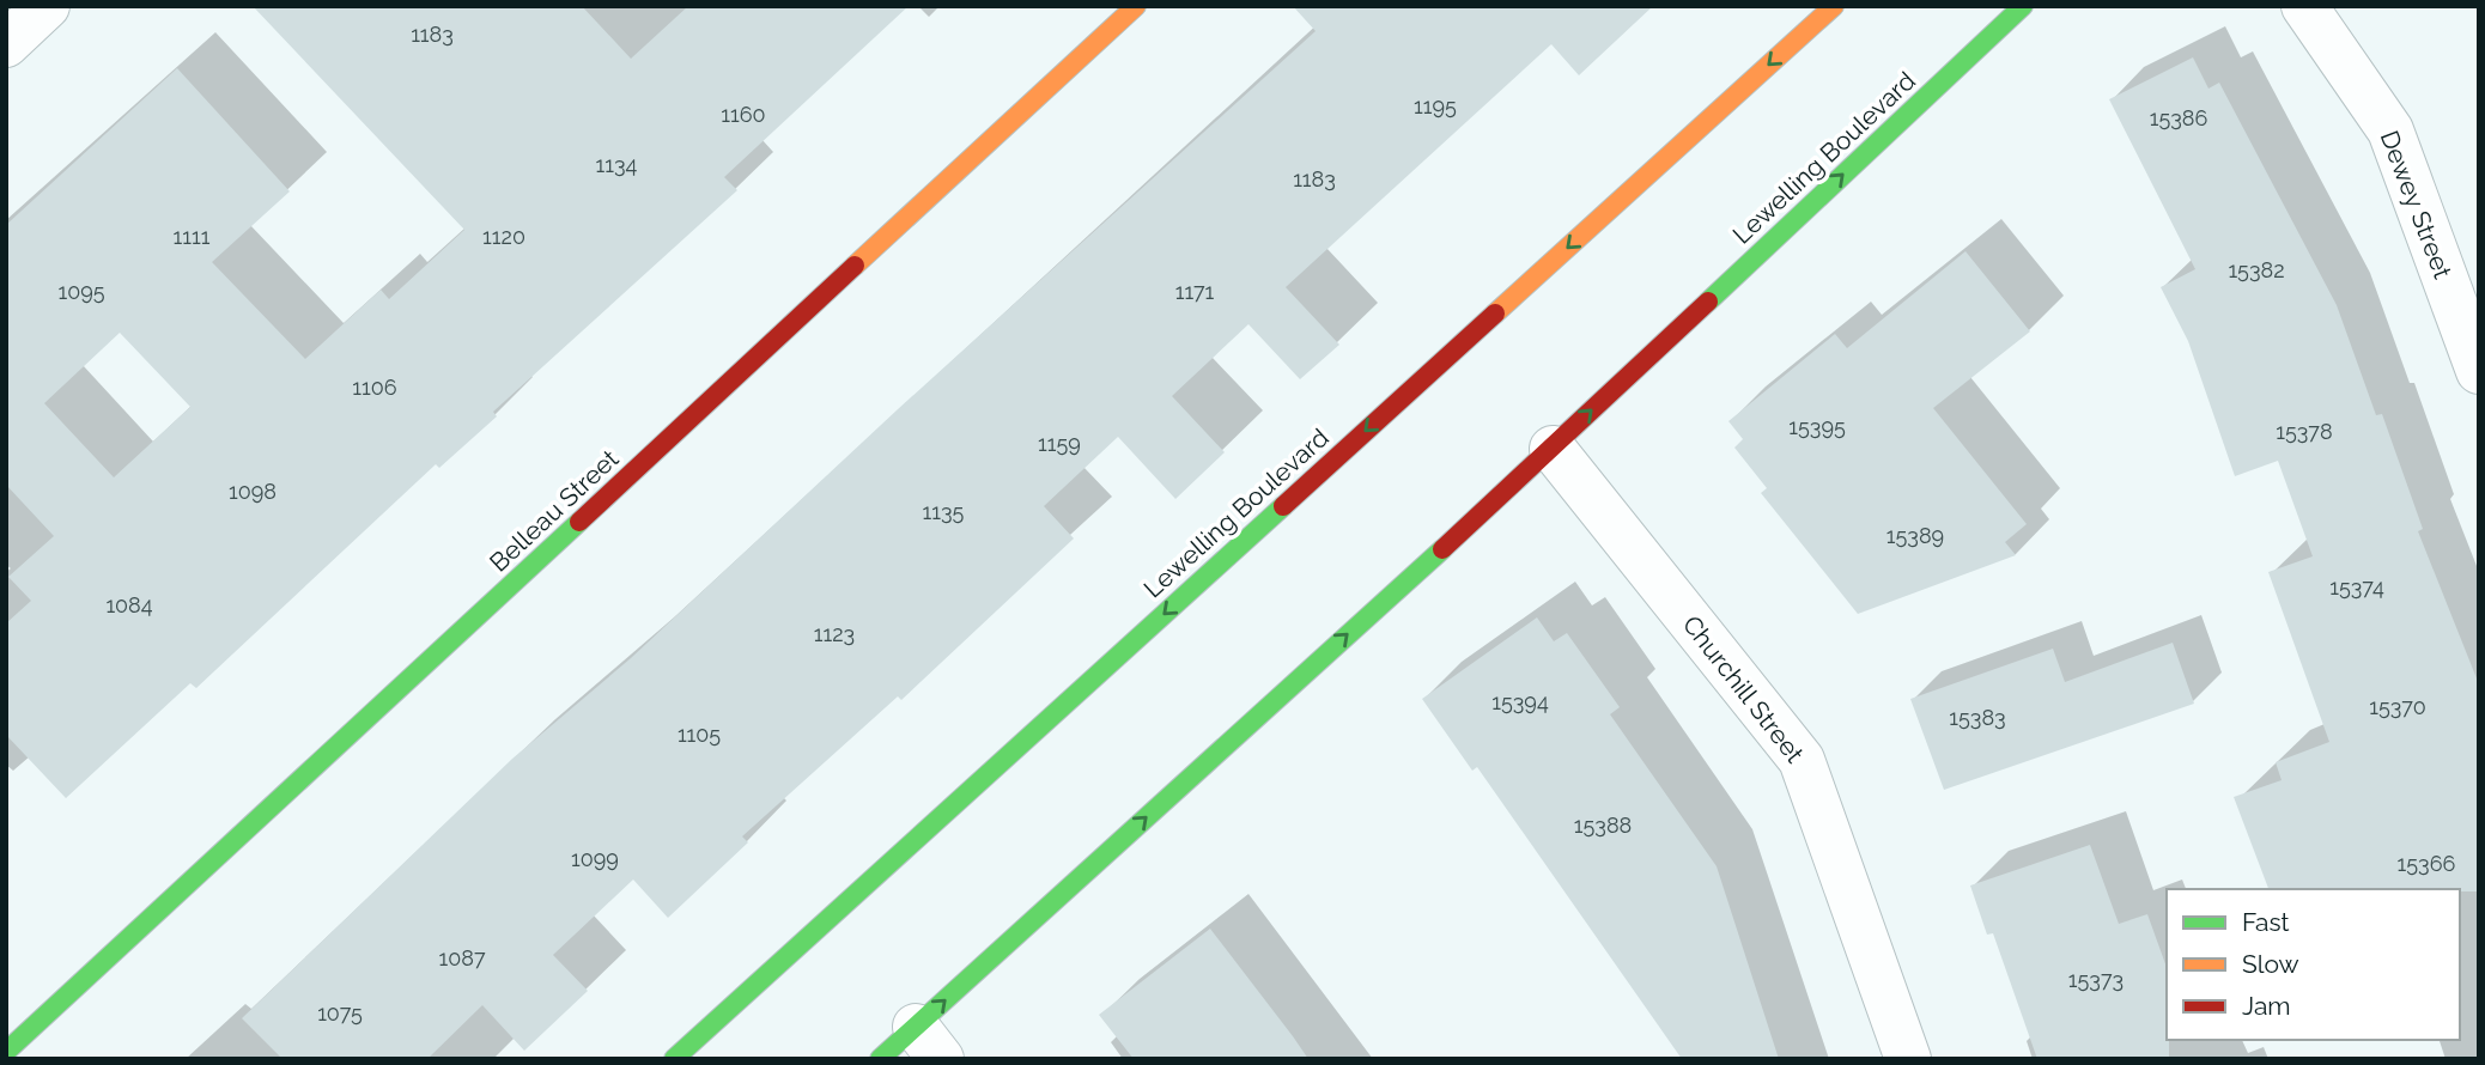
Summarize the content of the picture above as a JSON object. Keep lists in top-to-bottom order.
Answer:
{
  "streets": {
    "main road": ["Lewelling Boulevard", "Belleau Street"],
    "street": ["Dewey Street", "Churchill Street"]
  },
  "crossings": [
    ["Lewelling Boulevard", "Churchill Street"]
  ],
  "house_numbers": [
    "1183",
    "1195",
    "1160",
    "15386",
    "1134",
    "1183",
    "1111",
    "1120",
    "15382",
    "1095",
    "1171",
    "1106",
    "15395",
    "15378",
    "1159",
    "1098",
    "1135",
    "15389",
    "15374",
    "1084",
    "1123",
    "15394",
    "15370",
    "15383",
    "1105",
    "15388",
    "1099",
    "15366",
    "1087",
    "15373",
    "1075"
  ],
  "legend": ["Fast", "Slow", "Jam"]
}
